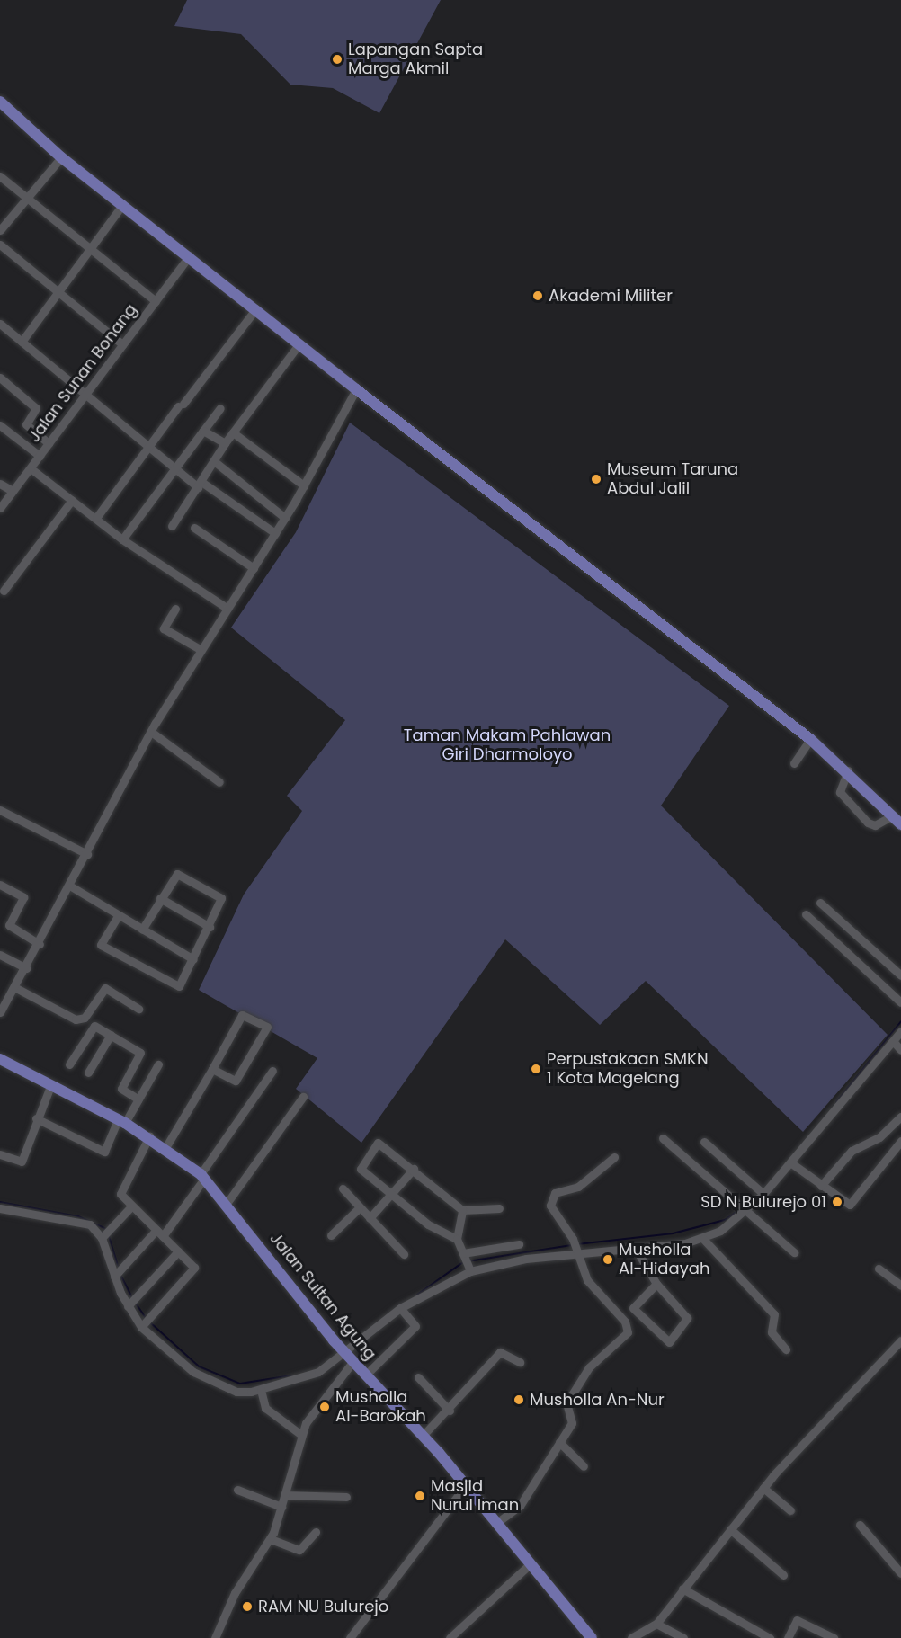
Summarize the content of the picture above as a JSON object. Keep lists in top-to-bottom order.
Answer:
{
  "streets": {
    "main road": ["Jalan Sultan Agung"],
    "street": ["Jalan Sunan Bonang"]
  },
  "parks": ["Taman Makam Pahlawan Giri Dharmoloyo"],
  "places": [
    "Lapangan Sapta Marga Akmil",
    "Akademi Militer",
    "Museum Taruna Abdul Jalil",
    "Perpustakaan SMKN 1 Kota Magelang",
    "SD N Bulurejo 01",
    "Musholla Al-Hidayah",
    "Musholla An-Nur",
    "Musholla Al-Barokah",
    "Masjid Nurul Iman",
    "RAM NU Bulurejo"
  ]
}
